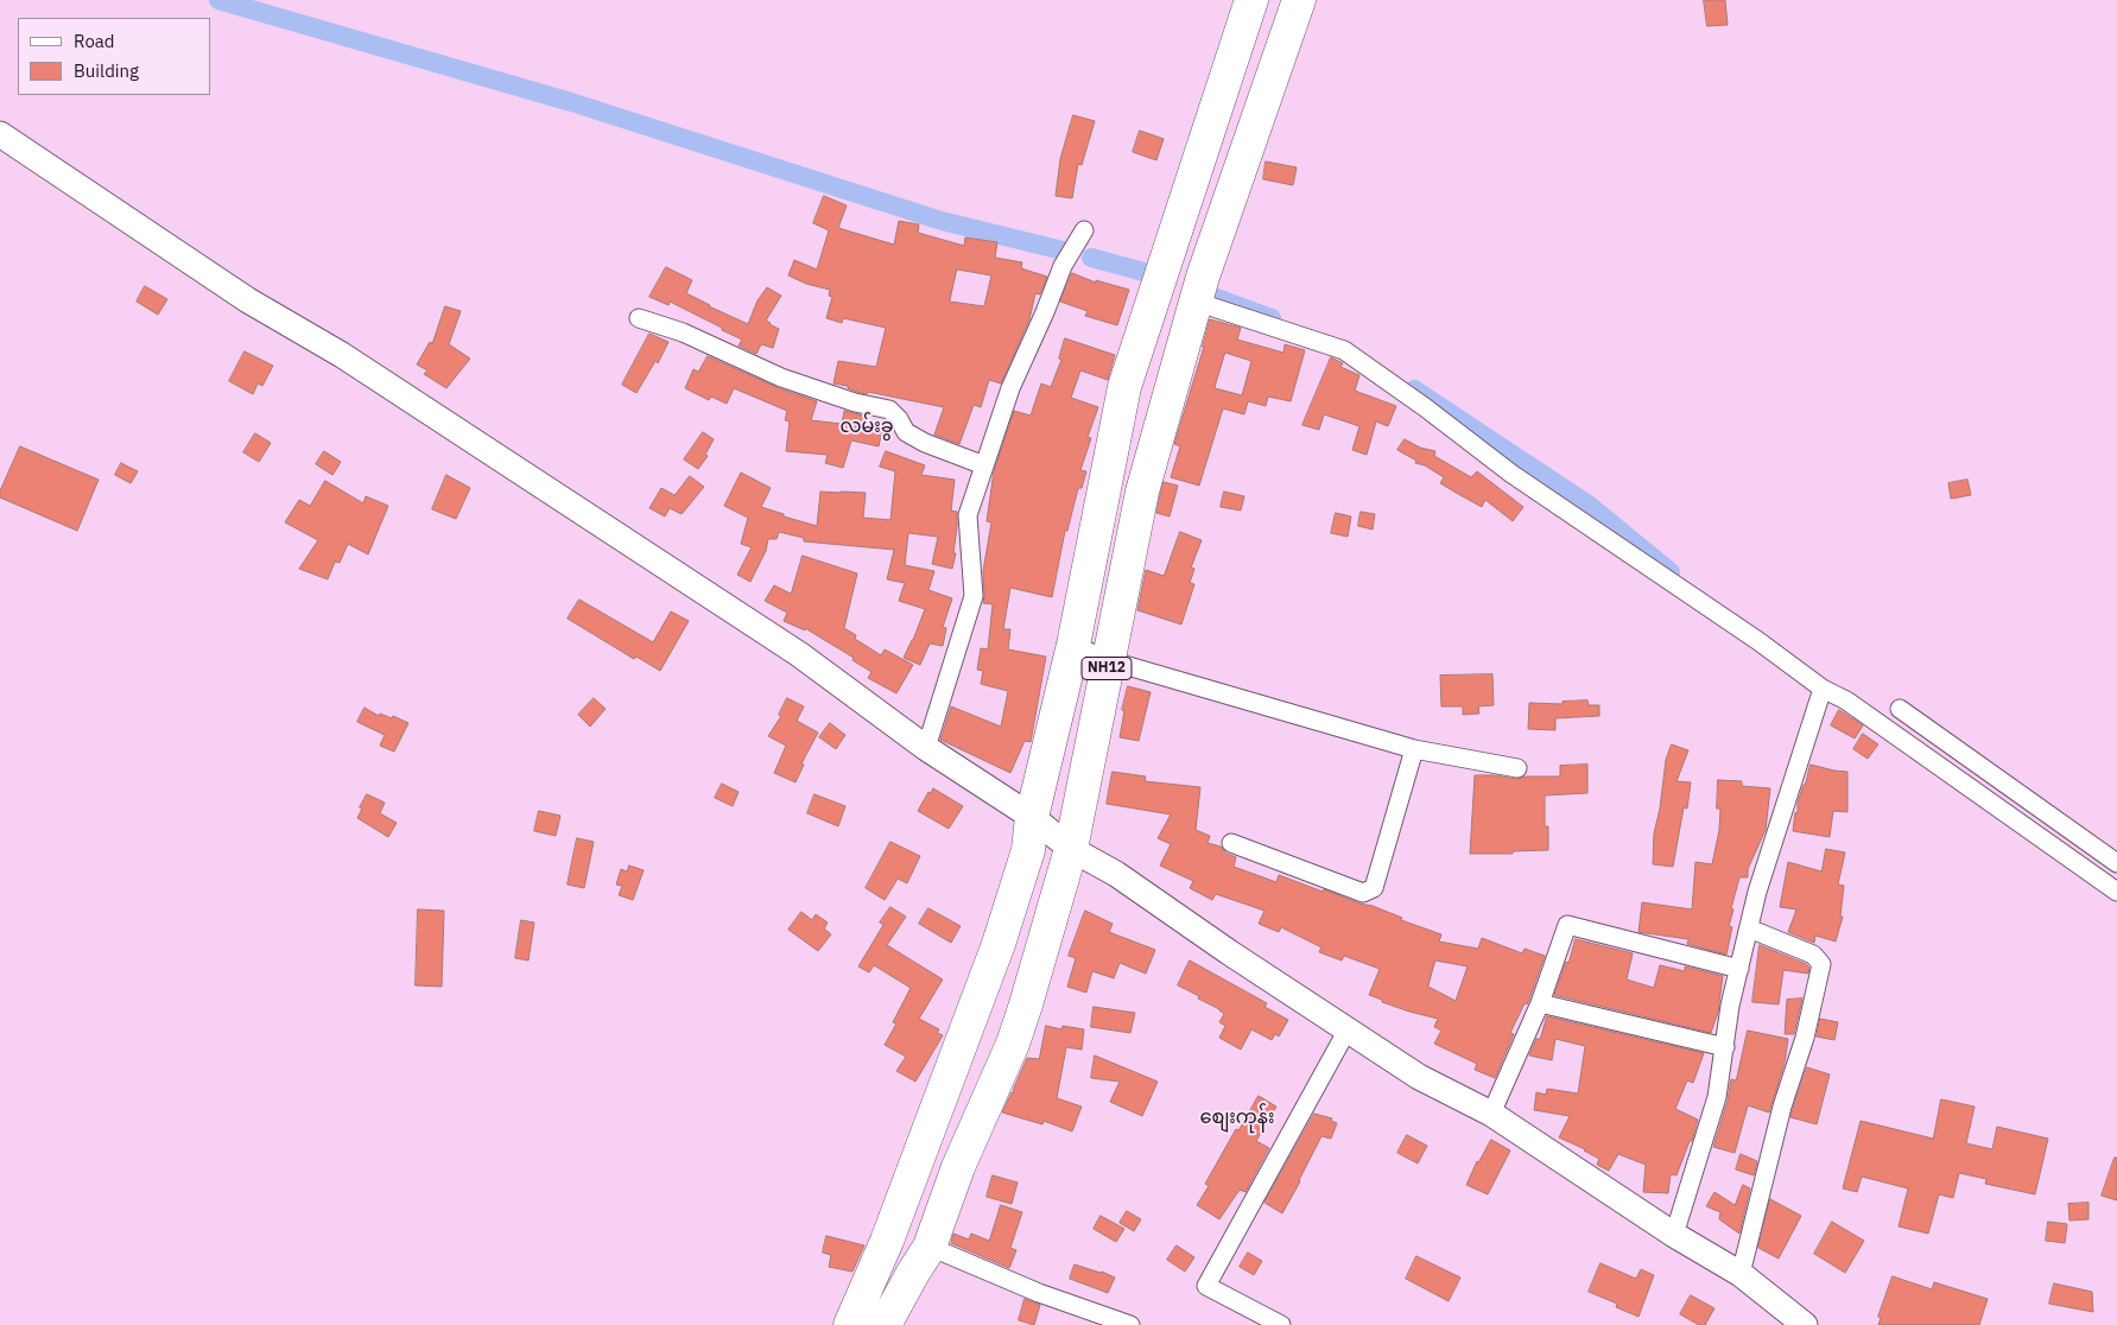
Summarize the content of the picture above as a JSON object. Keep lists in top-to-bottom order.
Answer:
{
  "streets": {
    "highway": ["NH12"]
  },
  "districts": ["လမ်းခွ", "စျေးကုန်း"],
  "legend": ["Road", "Building"]
}
